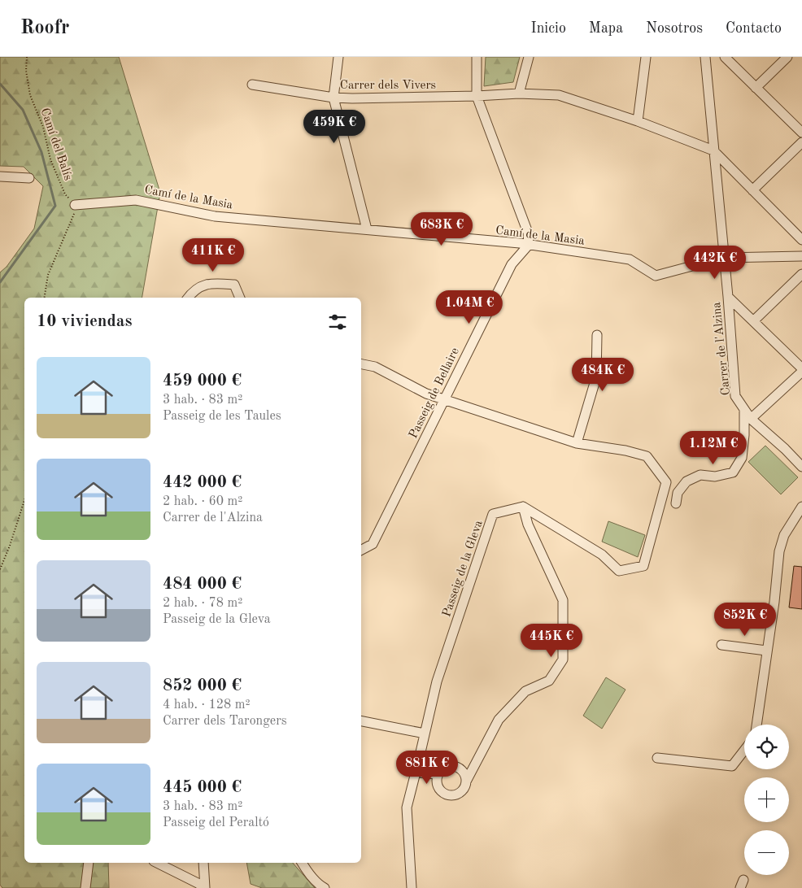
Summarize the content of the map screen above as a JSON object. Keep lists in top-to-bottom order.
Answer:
{
  "streets": {
    "street": [
      "Carrer dels Vivers",
      "Camí de la Masia",
      "Carrer de l'Alzina",
      "Passeig de Bellaire",
      "Passeig de la Gleva"
    ],
    "path": ["Camí del Balís"]
  },
  "crossings": [
    ["Carrer dels Vivers", "Carrer de l'Alzina"],
    ["Camí del Balís", "Camí de la Masia"],
    ["Camí de la Masia", "Carrer de l'Alzina"],
    ["Camí de la Masia", "Passeig de Bellaire"]
  ],
  "page": {
    "header": "Roofr",
    "nav": [
      "Inicio",
      "Mapa",
      "Nosotros",
      "Contacto"
    ],
    "price": [
      "459K €",
      "683K €",
      "411K €",
      "442K €",
      "1.04M €",
      "484K €",
      "1.12M €",
      "852K €",
      "445K €",
      "881K €"
    ],
    "heading": "10 viviendas",
    "list": [
      {
        "name": "459 000 €",
        "note": "3 hab. · 83 m² · Passeig de les Taules"
      },
      {
        "name": "442 000 €",
        "note": "2 hab. · 60 m² · Carrer de l'Alzina"
      },
      {
        "name": "484 000 €",
        "note": "2 hab. · 78 m² · Passeig de la Gleva"
      },
      {
        "name": "852 000 €",
        "note": "4 hab. · 128 m² · Carrer dels Tarongers"
      },
      {
        "name": "445 000 €",
        "note": "3 hab. · 83 m² · Passeig del Peraltó"
      }
    ],
    "map_buttons": ["+", "−"]
  }
}
